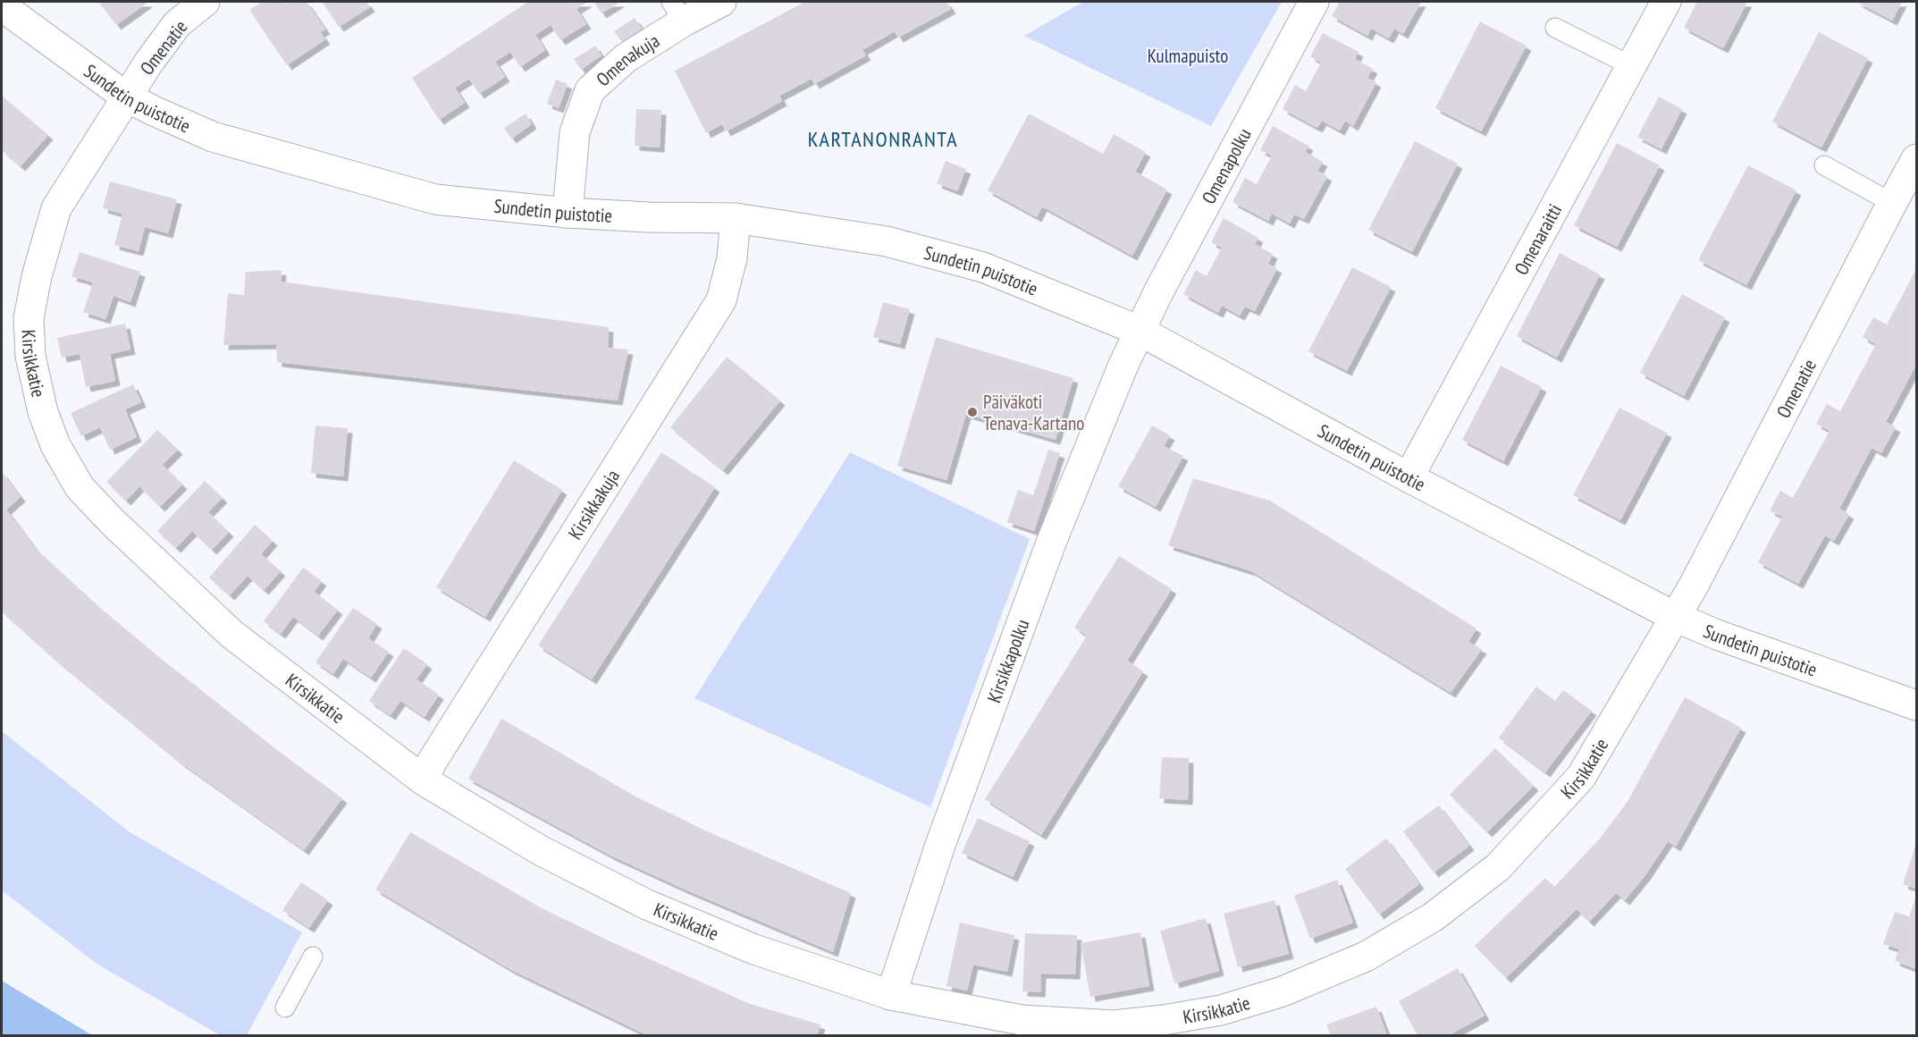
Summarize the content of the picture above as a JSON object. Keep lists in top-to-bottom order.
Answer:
{
  "streets": {
    "street": [
      "Omenatie",
      "Omenakuja",
      "Sundetin puistotie",
      "Omenapolku",
      "Omenaraitti",
      "Kirsikkatie",
      "Kirsikkakuja",
      "Kirsikkapolku"
    ]
  },
  "crossings": [
    ["Omenatie", "Sundetin puistotie"],
    ["Omenatie", "Kirsikkatie"],
    ["Omenakuja", "Sundetin puistotie"],
    ["Sundetin puistotie", "Omenapolku"],
    ["Sundetin puistotie", "Omenaraitti"],
    ["Sundetin puistotie", "Kirsikkatie"],
    ["Sundetin puistotie", "Kirsikkakuja"],
    ["Sundetin puistotie", "Kirsikkapolku"],
    ["Omenapolku", "Kirsikkapolku"],
    ["Kirsikkatie", "Kirsikkakuja"],
    ["Kirsikkatie", "Kirsikkapolku"]
  ],
  "districts": ["KARTANONRANTA"],
  "parks": ["Kulmapuisto"],
  "places": ["Päiväkoti Tenava-Kartano"]
}
